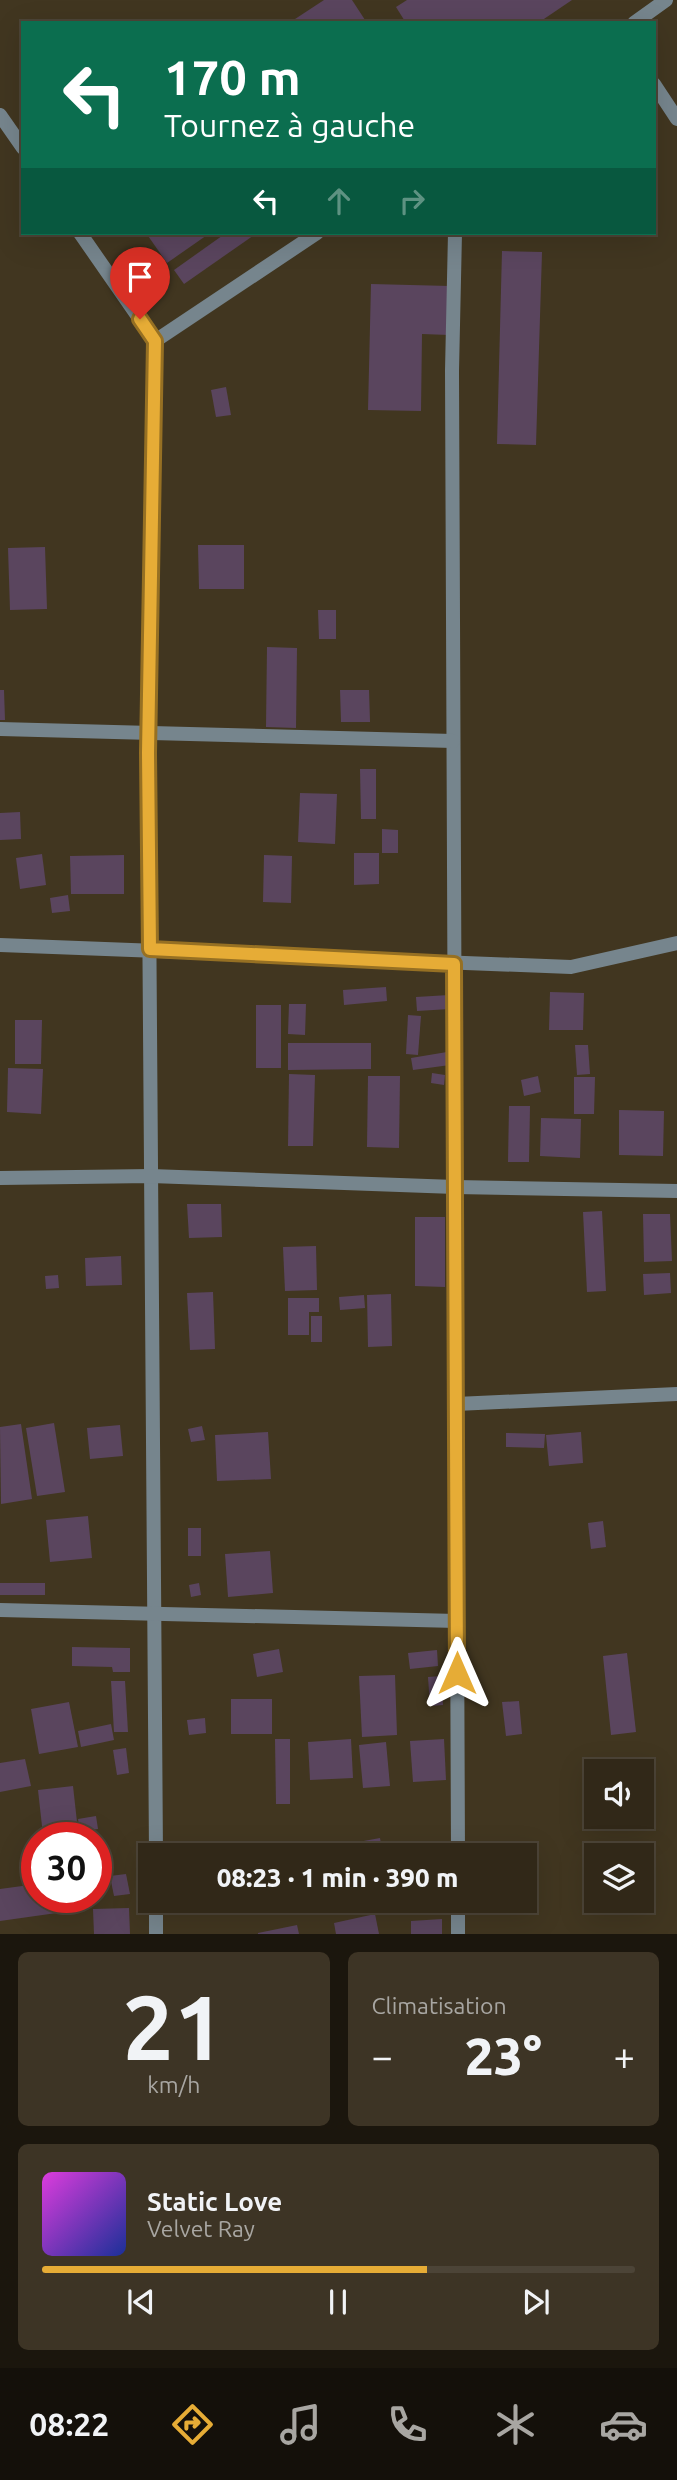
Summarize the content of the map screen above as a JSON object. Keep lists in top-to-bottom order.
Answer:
{
  "page": {
    "turn": ["170 m", "Tournez à gauche"],
    "limit": "30",
    "trip": "08:23 · 1 min · 390 m",
    "tile": [
      ["21", "km/h"],
      "Climatisation"
    ],
    "heat": ["−", "23°", "+"],
    "song": ["Static Love", "Velvet Ray"],
    "tabs": "08:22"
  }
}
